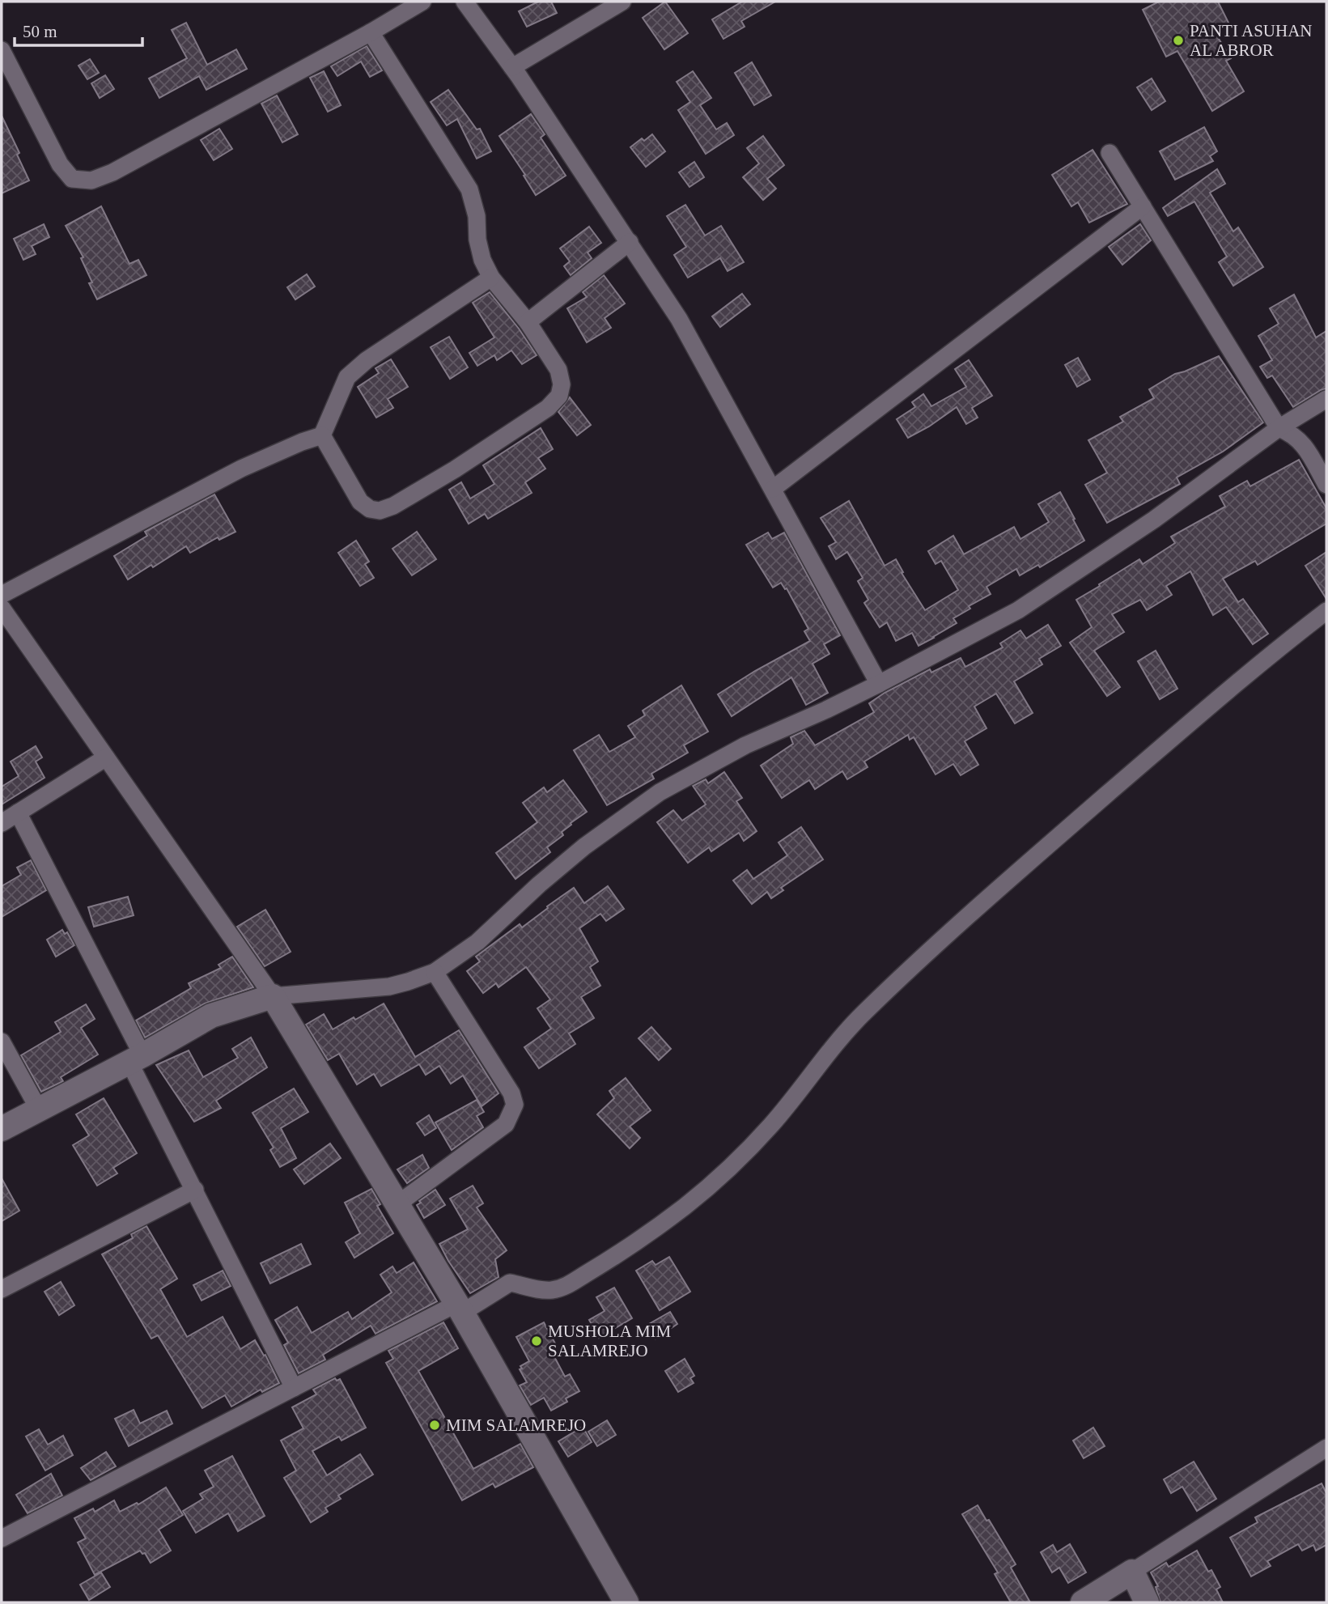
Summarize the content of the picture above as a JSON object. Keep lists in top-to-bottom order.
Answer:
{
  "places": ["PANTI ASUHAN AL ABROR", "MUSHOLA MIM SALAMREJO", "MIM SALAMREJO"],
  "scale_bar": "50 m"
}
